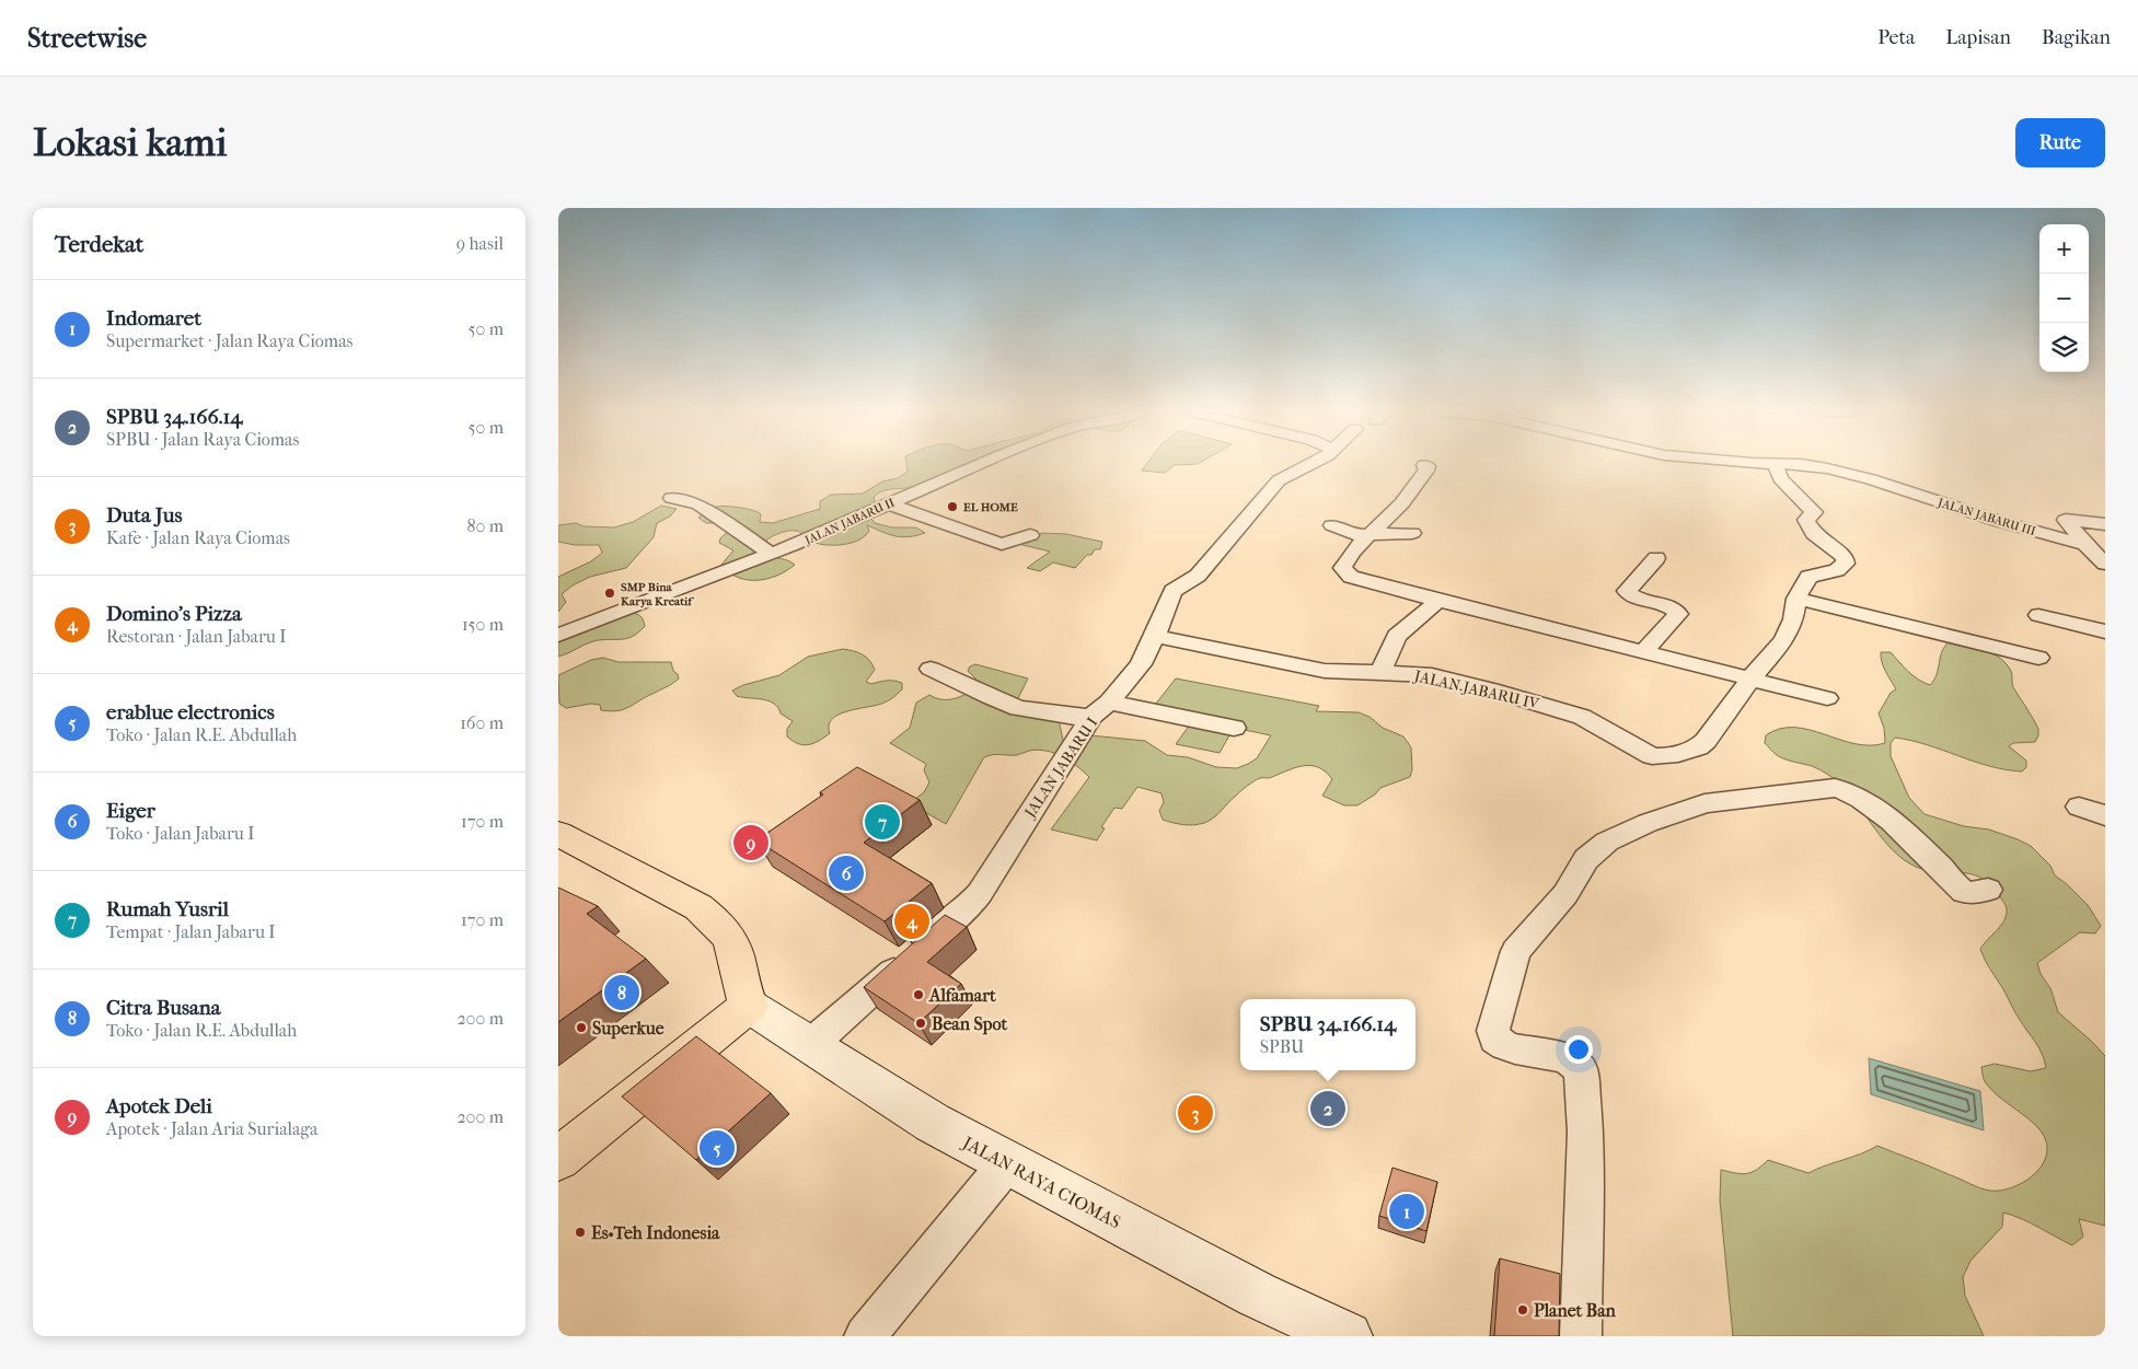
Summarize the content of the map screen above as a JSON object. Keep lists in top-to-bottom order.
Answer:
{
  "streets": {
    "main road": ["JALAN RAYA CIOMAS"],
    "street": [
      "JALAN JABARU III",
      "JALAN JABARU II",
      "JALAN JABARU IV",
      "JALAN JABARU I"
    ]
  },
  "crossings": [
    ["JALAN JABARU IV", "JALAN JABARU I"],
    ["JALAN JABARU I", "JALAN RAYA CIOMAS"]
  ],
  "places": [
    "EL HOME",
    "SMP Bina Karya Kreatif",
    "Alfamart",
    "Bean Spot",
    "Superkue",
    "Es•Teh Indonesia",
    "Planet Ban"
  ],
  "page": {
    "header": "Streetwise",
    "nav": ["Peta", "Lapisan", "Bagikan"],
    "buttons": "Rute",
    "title": "Lokasi kami",
    "heading": ["Terdekat", "9 hasil"],
    "map_buttons": ["+", "−"],
    "list": [
      {
        "mark": "1",
        "name": "Indomaret",
        "note": "Supermarket · Jalan Raya Ciomas",
        "value": "50 m"
      },
      {
        "mark": "2",
        "name": "SPBU 34.166.14",
        "note": "SPBU · Jalan Raya Ciomas",
        "value": "50 m"
      },
      {
        "mark": "3",
        "name": "Duta Jus",
        "note": "Kafe · Jalan Raya Ciomas",
        "value": "80 m"
      },
      {
        "mark": "4",
        "name": "Domino's Pizza",
        "note": "Restoran · Jalan Jabaru I",
        "value": "150 m"
      },
      {
        "mark": "5",
        "name": "erablue electronics",
        "note": "Toko · Jalan R.E. Abdullah",
        "value": "160 m"
      },
      {
        "mark": "6",
        "name": "Eiger",
        "note": "Toko · Jalan Jabaru I",
        "value": "170 m"
      },
      {
        "mark": "7",
        "name": "Rumah Yusril",
        "note": "Tempat · Jalan Jabaru I",
        "value": "170 m"
      },
      {
        "mark": "8",
        "name": "Citra Busana",
        "note": "Toko · Jalan R.E. Abdullah",
        "value": "200 m"
      },
      {
        "mark": "9",
        "name": "Apotek Deli",
        "note": "Apotek · Jalan Aria Surialaga",
        "value": "200 m"
      }
    ],
    "pins": [
      "7",
      "9",
      "6",
      "4",
      "8",
      "2",
      "3",
      "5",
      "1"
    ],
    "popup": ["SPBU 34.166.14", "SPBU"]
  }
}
